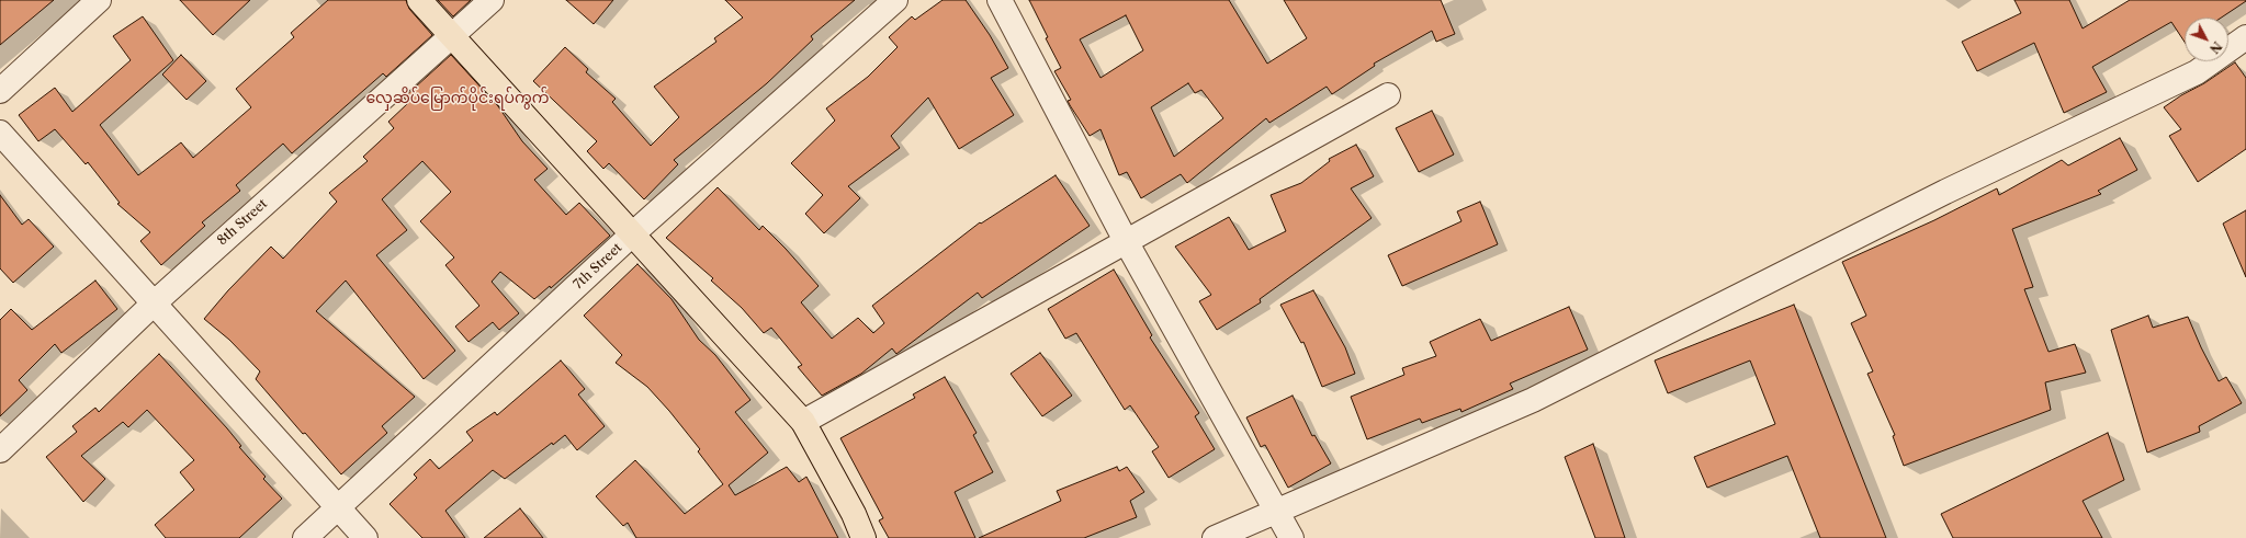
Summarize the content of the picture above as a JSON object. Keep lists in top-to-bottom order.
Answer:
{
  "streets": {
    "street": ["8th Street", "7th Street"]
  },
  "districts": ["လှေဆိပ်မြောက်ပိုင်းရပ်ကွက်"],
  "north": "bottom right"
}
